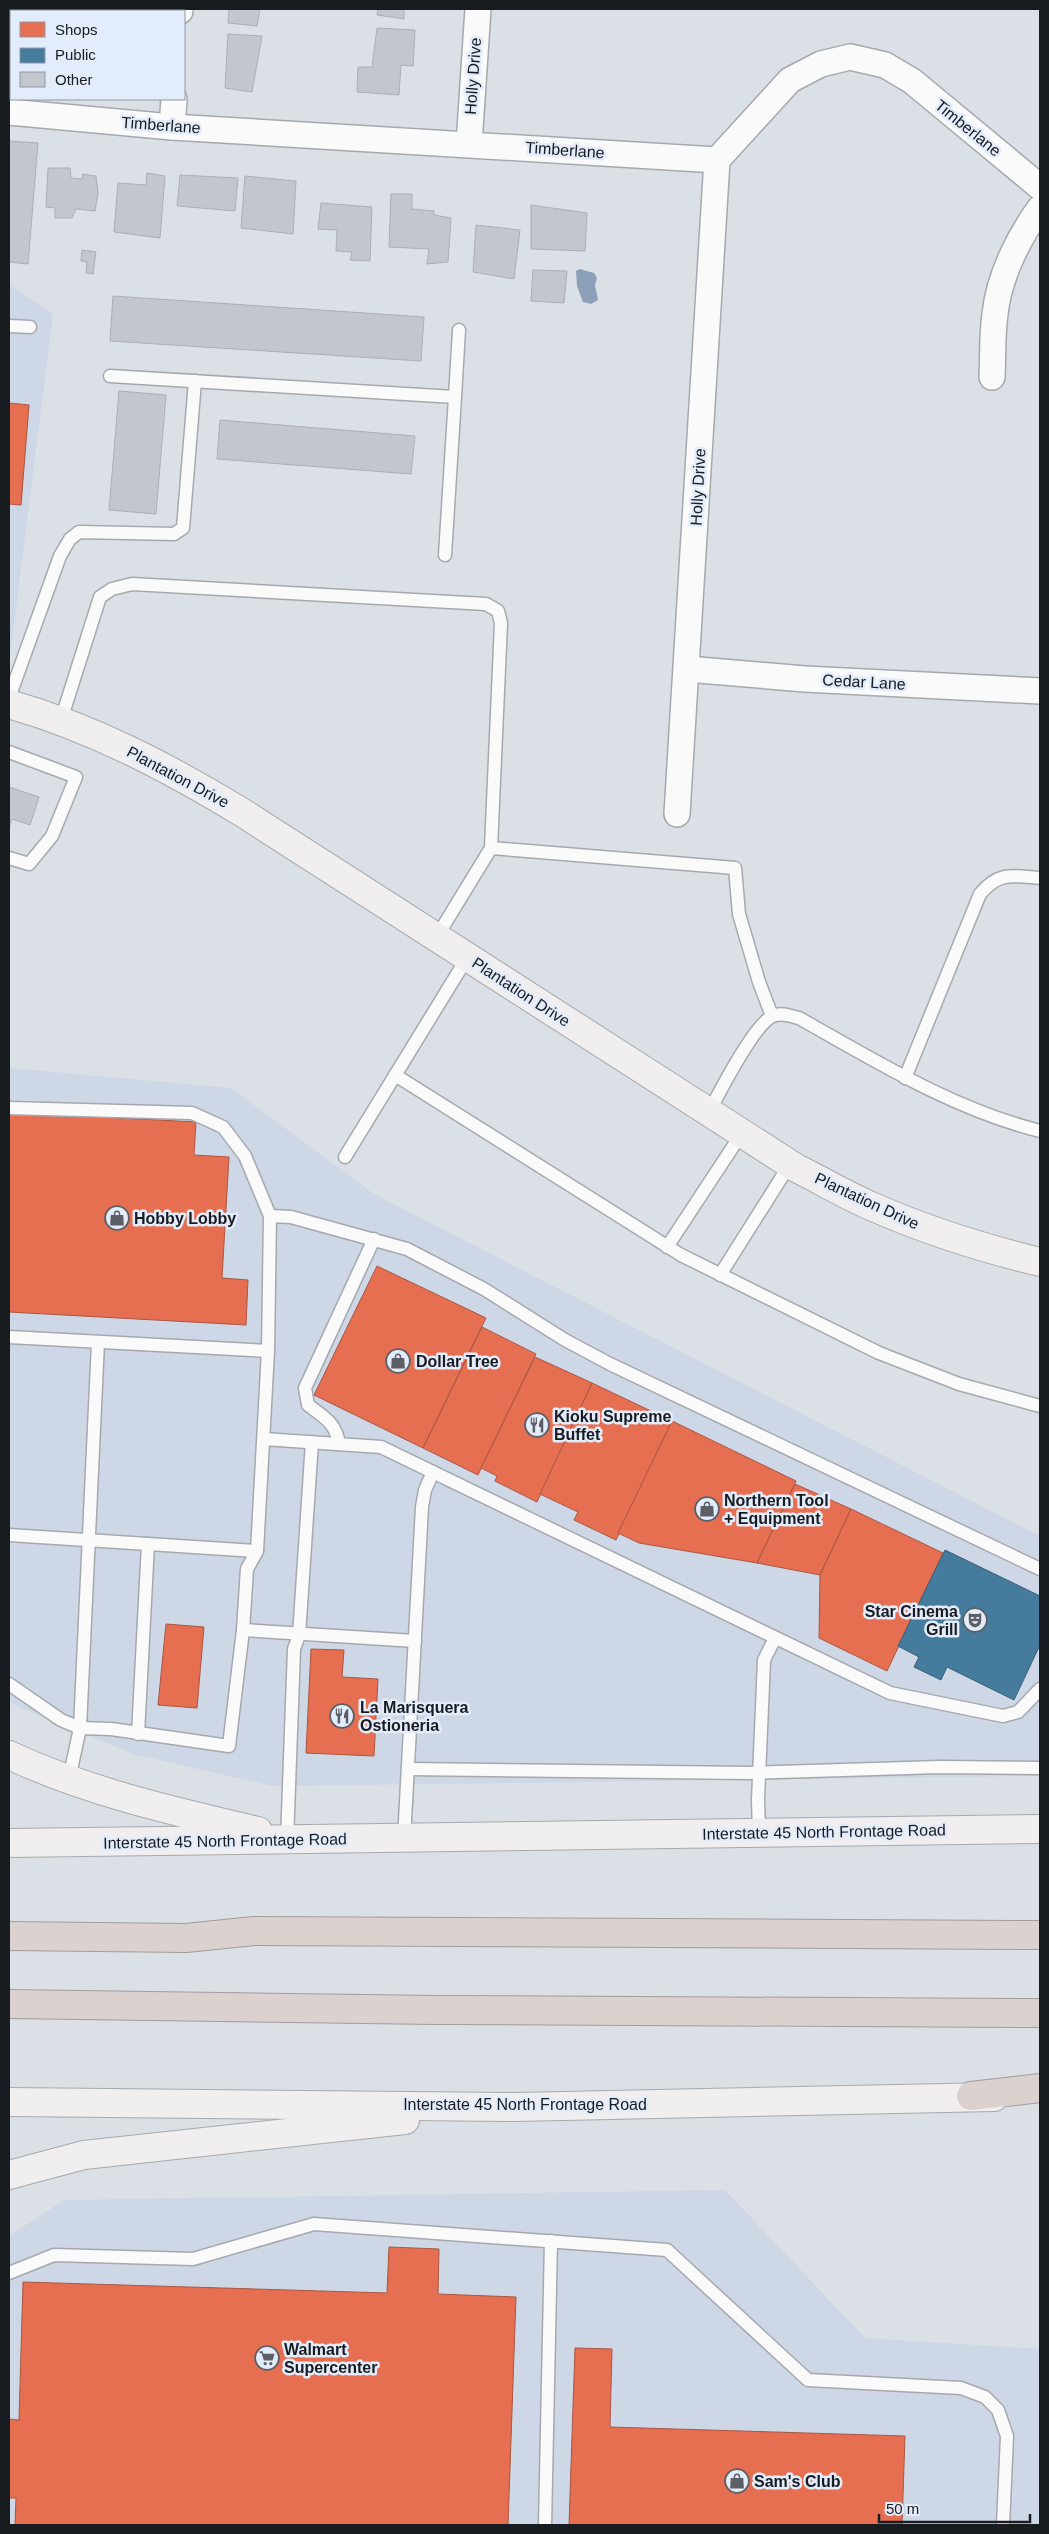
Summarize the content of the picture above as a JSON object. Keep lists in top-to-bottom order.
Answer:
{
  "streets": {
    "main road": ["Plantation Drive", "Interstate 45 North Frontage Road"],
    "street": ["Holly Drive", "Timberlane", "Cedar Lane"]
  },
  "crossings": [
    ["Holly Drive", "Timberlane"],
    ["Holly Drive", "Cedar Lane"]
  ],
  "places": {
    "shop": [
      "Hobby Lobby",
      "Dollar Tree",
      "Northern Tool + Equipment",
      "Sam's Club"
    ],
    "restaurant": ["Kioku Supreme Buffet", "La Marisquera Ostioneria"],
    "theatre": ["Star Cinema Grill"],
    "supermarket": ["Walmart Supercenter"]
  },
  "legend": ["Shops", "Public", "Other"],
  "scale_bar": "50 m"
}
